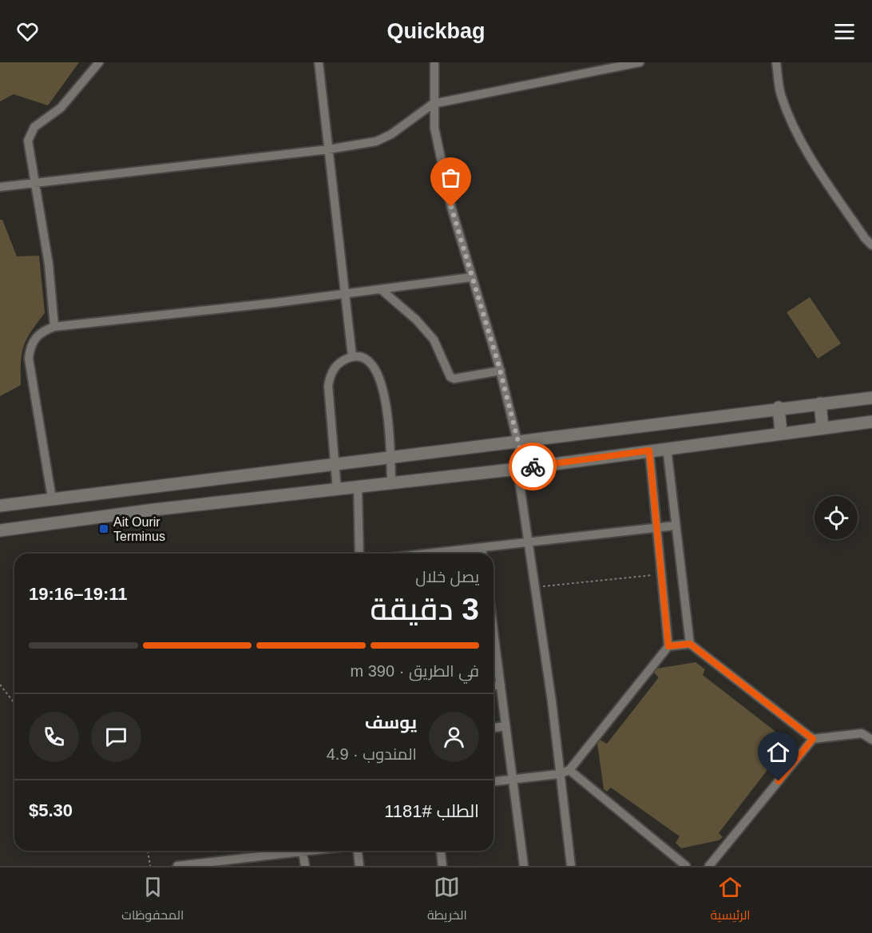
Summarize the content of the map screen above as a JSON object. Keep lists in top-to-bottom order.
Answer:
{
  "places": {
    "transit": ["Ait Ourir Terminus"]
  },
  "page": {
    "header": "Quickbag",
    "heading": ["3 دقيقة", "يصل خلال", "19:11–19:16"],
    "panel": [
      "يوسف",
      "المندوب · 4.9",
      "الطلب #1181",
      "$5.30"
    ],
    "bar": "في الطريق · 390 m",
    "tabs": ["الرئيسية", "الخريطة", "المحفوظات"]
  }
}
